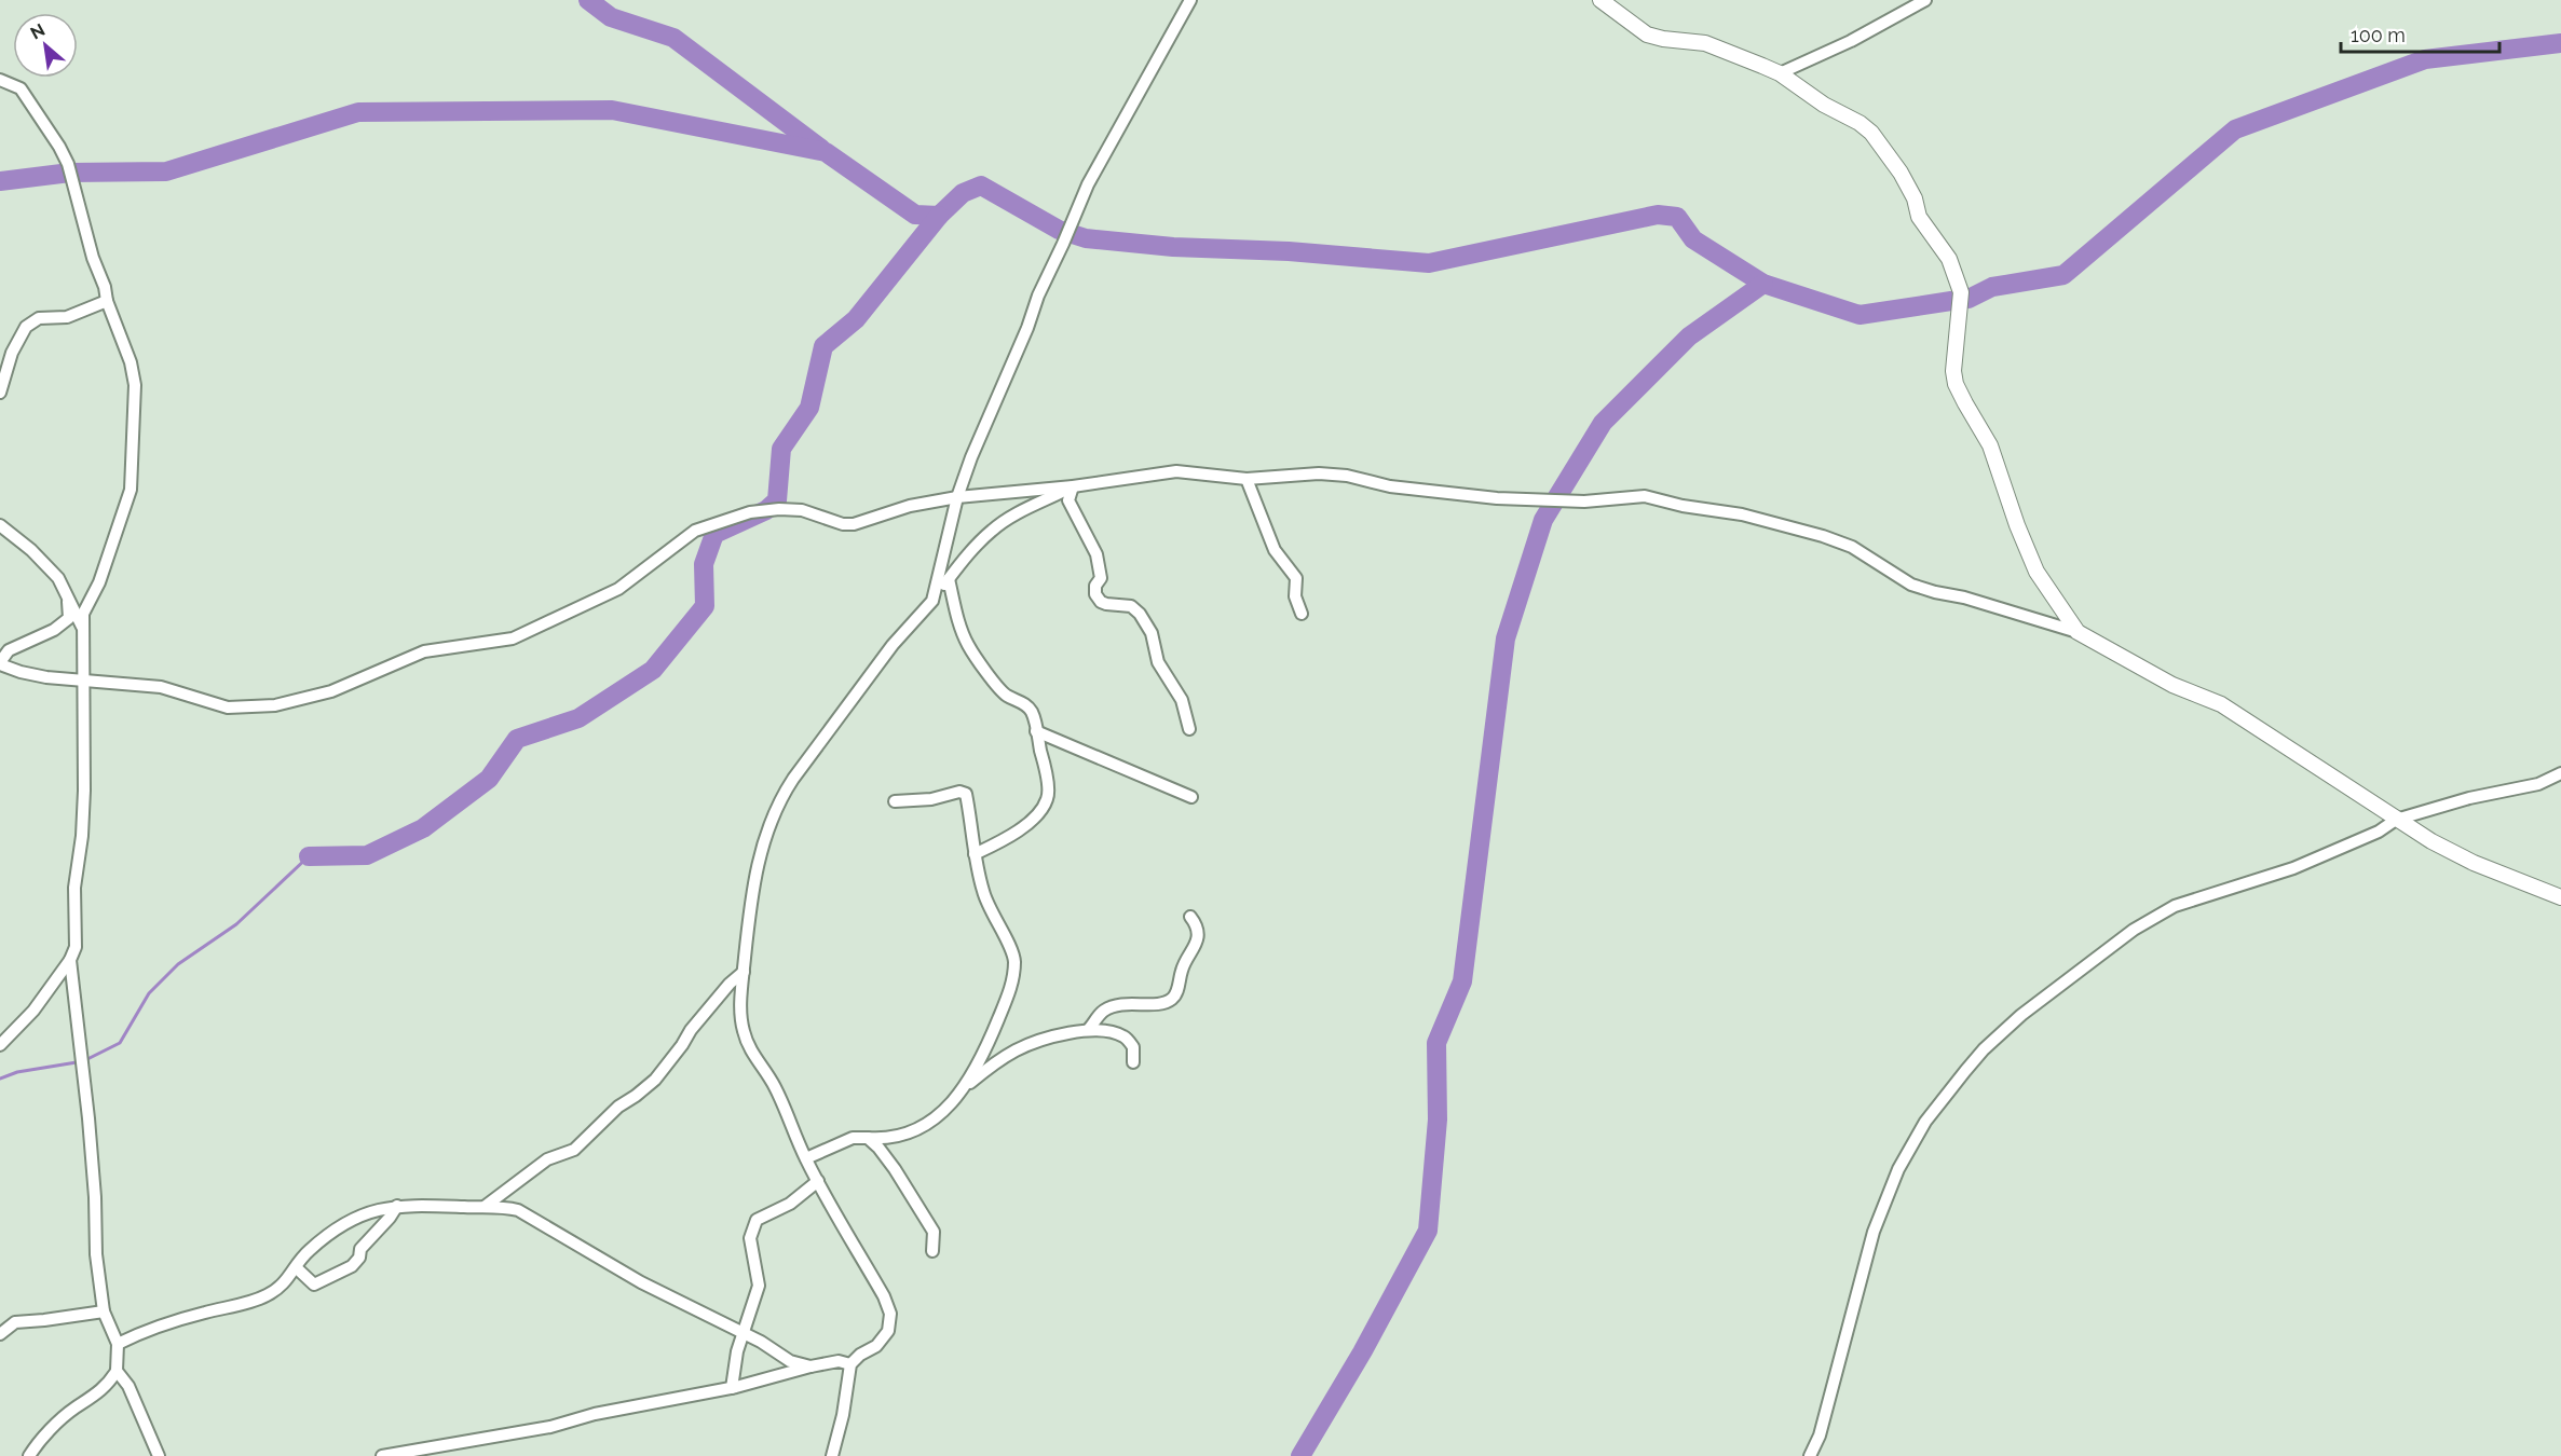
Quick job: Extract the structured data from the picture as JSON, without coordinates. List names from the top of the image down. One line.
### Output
{"scale_bar":"100 m","north":"top left"}
